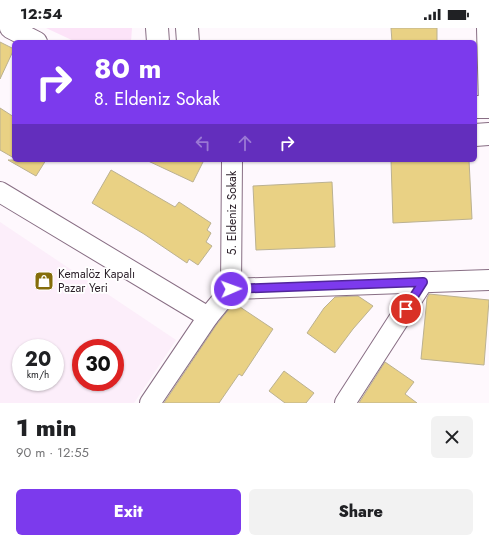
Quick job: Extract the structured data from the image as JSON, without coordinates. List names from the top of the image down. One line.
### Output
{"streets":{"street":["5. Eldeniz Sokak"]},"places":{"shop":["Kemalöz Kapalı Pazar Yeri"]},"page":{"status":"12:54","turn":["80 m","8. Eldeniz Sokak"],"speed":"20 km/h","limit":"30","heading":["1 min","90 m · 12:55"],"buttons":["Exit","Share"]}}
